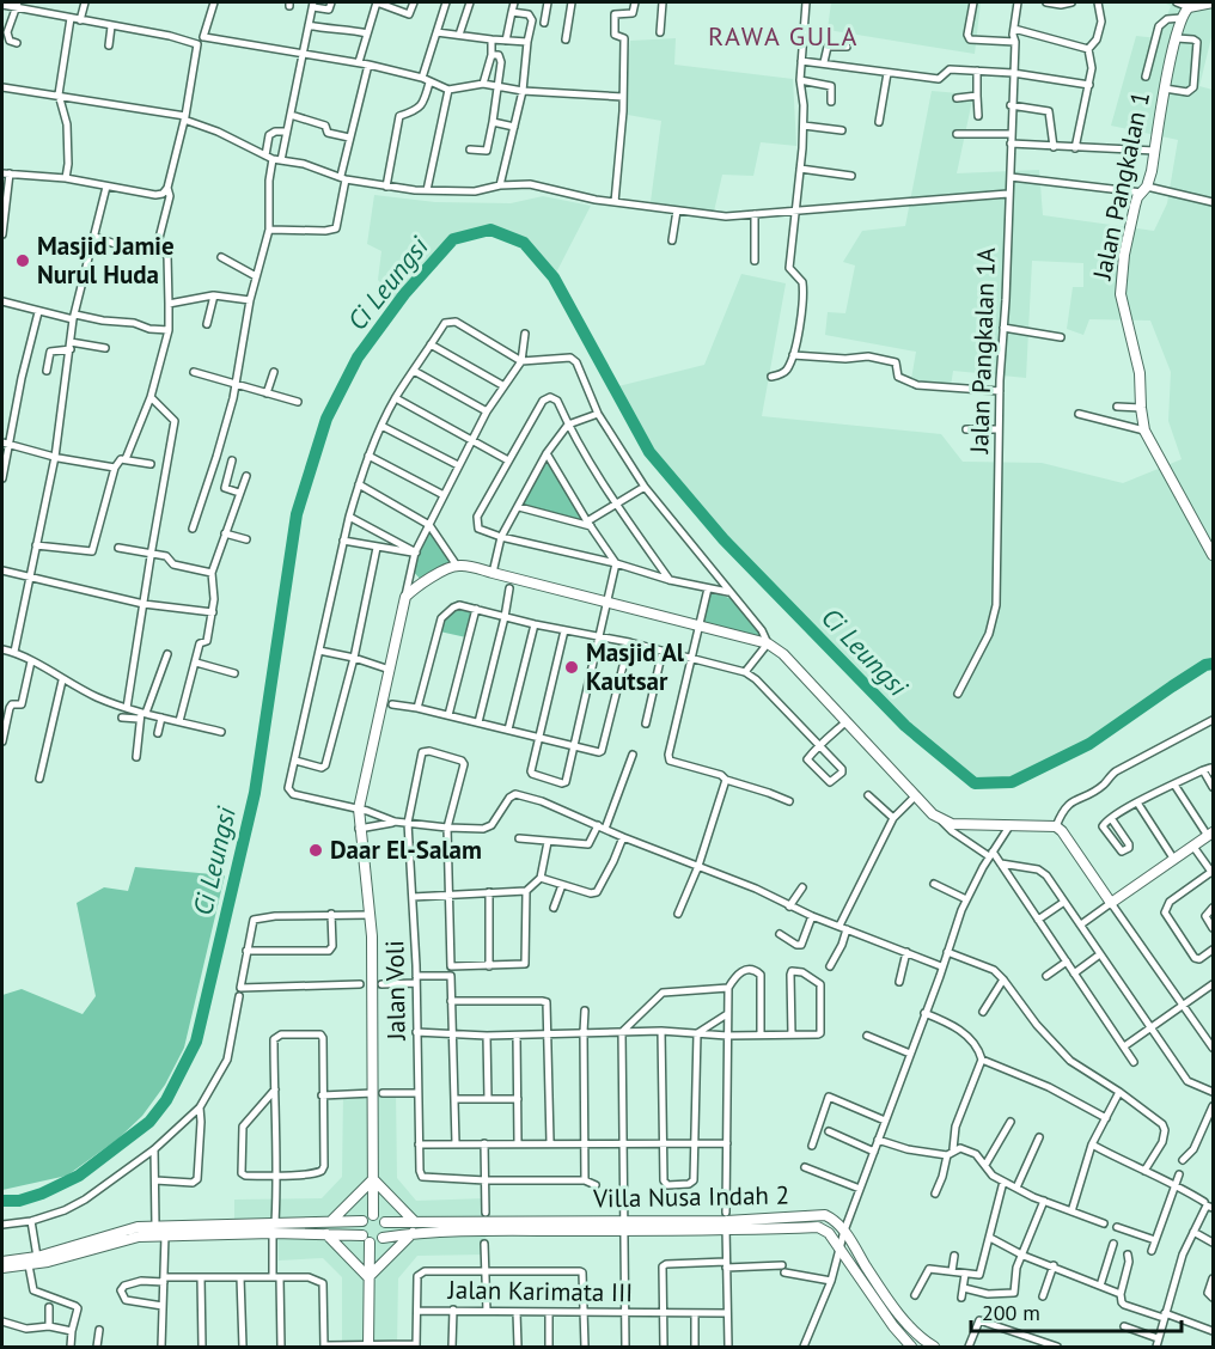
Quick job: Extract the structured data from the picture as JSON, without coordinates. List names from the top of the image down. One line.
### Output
{"streets":{"street":["Jalan Pangkalan 1","Jalan Pangkalan 1A","Jalan Voli","Villa Nusa Indah 2","Jalan Karimata III"]},"districts":["RAWA GULA"],"water":["Ci Leungsi"],"places":["Masjid Jamie Nurul Huda","Masjid Al Kautsar","Daar El-Salam"],"scale_bar":"200 m"}
